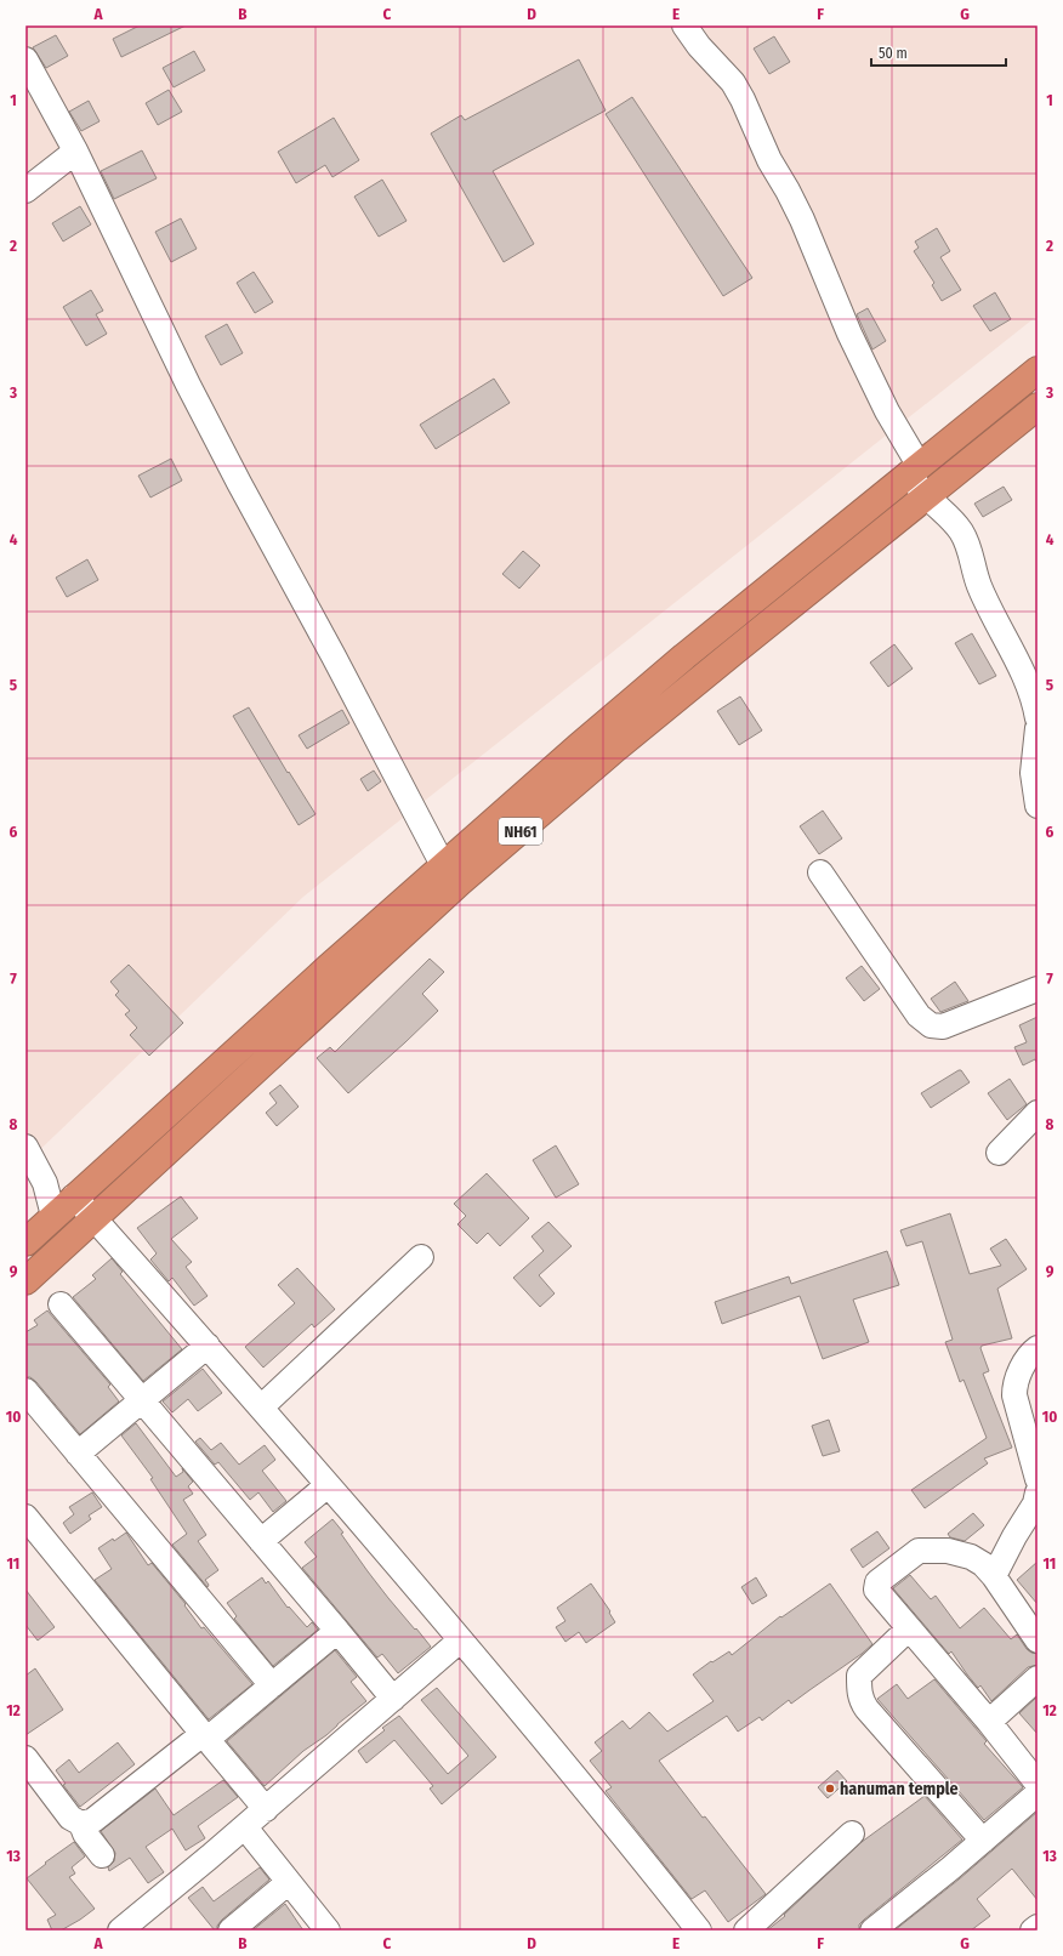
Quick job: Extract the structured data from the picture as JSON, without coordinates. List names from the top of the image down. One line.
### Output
{"streets":{"highway":["NH61"]},"places":["hanuman temple"],"scale_bar":"50 m","grid":{"columns":["A","B","C","D","E","F","G"],"rows":["1","2","3","4","5","6","7","8","9","10","11","12","13"]}}
